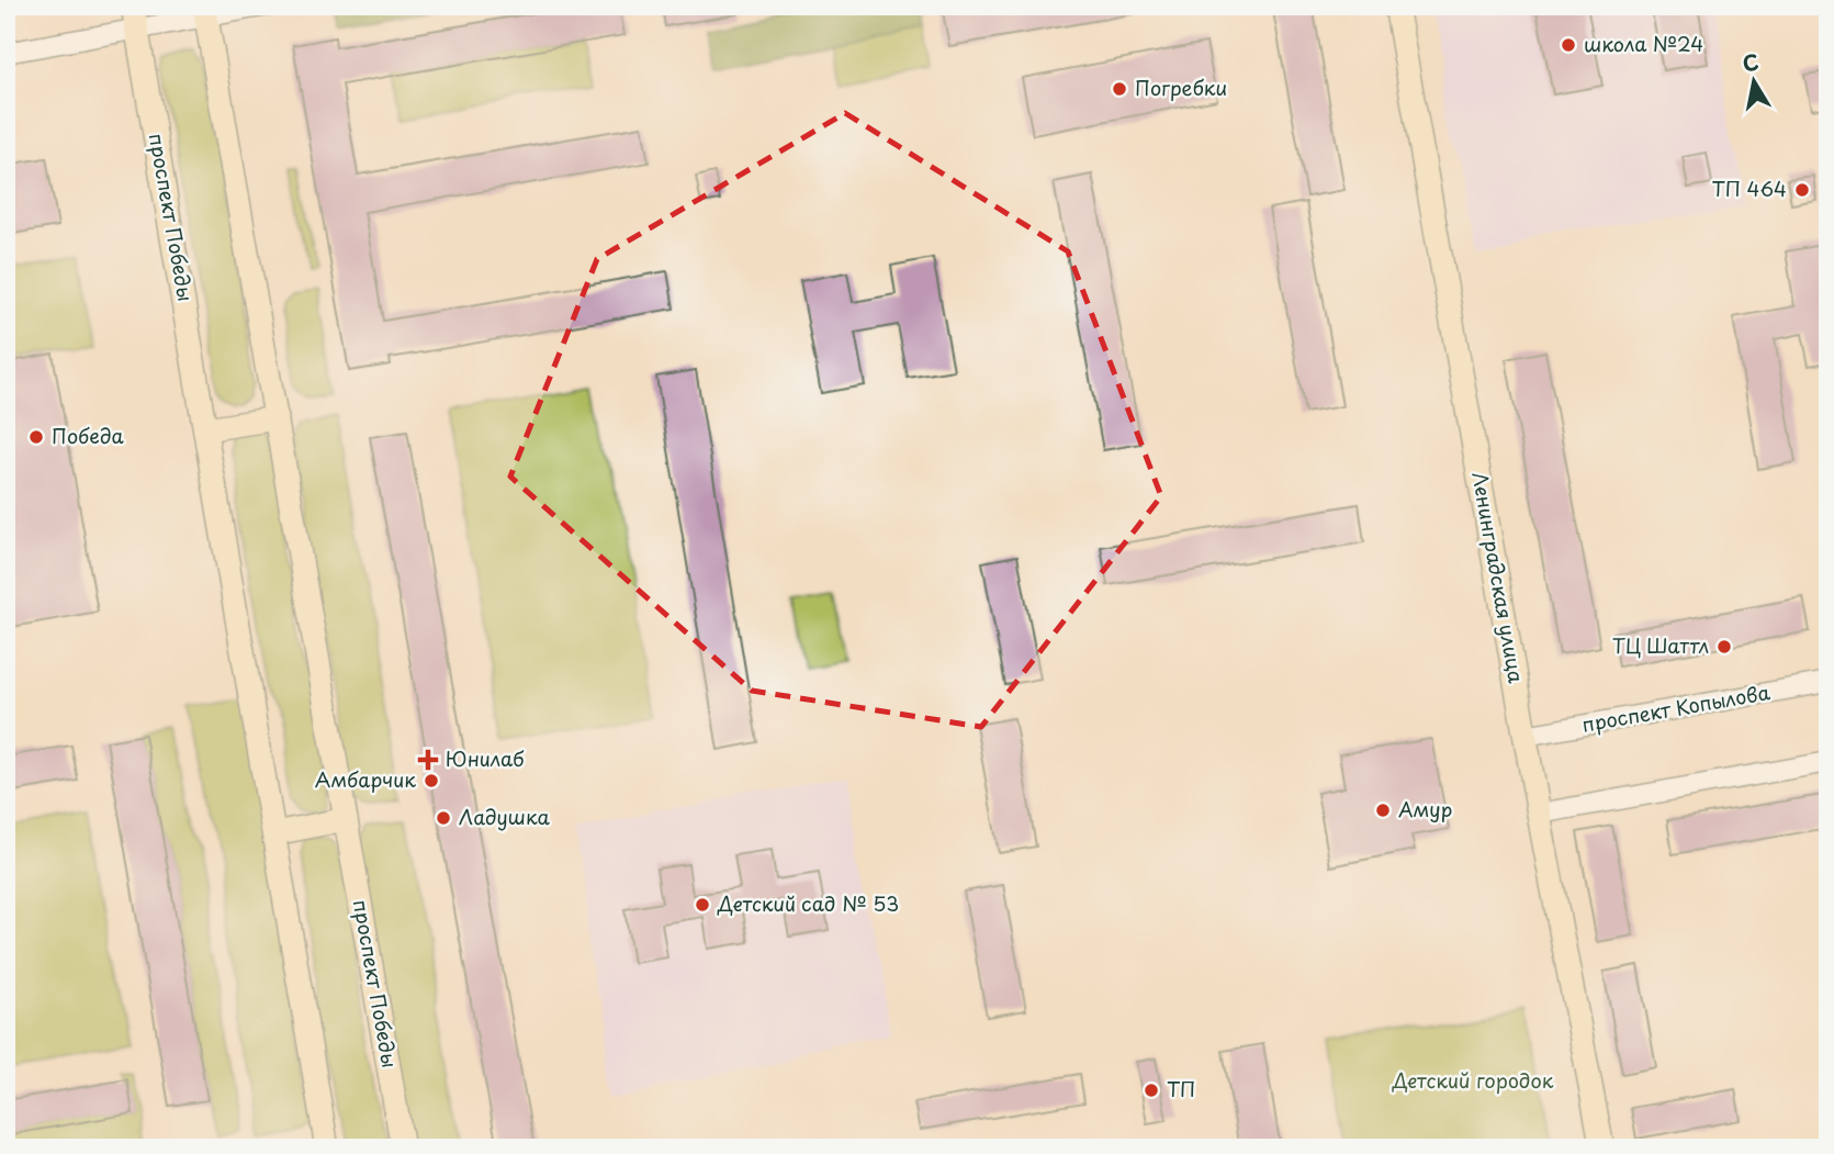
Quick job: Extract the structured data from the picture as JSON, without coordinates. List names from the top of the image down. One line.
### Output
{"streets":{"main road":["проспект Победы","Ленинградская улица"],"street":["проспект Копылова"]},"crossings":[["Ленинградская улица","проспект Копылова"]],"parks":["Детский городок"],"places":{"other":["школа №24","Погребки","ТП 464","Победа","ТЦ Шаттл","Амбарчик","Амур","Ладушка","Детский сад № 53","ТП"],"health":["Юнилаб"]},"north":"top"}
